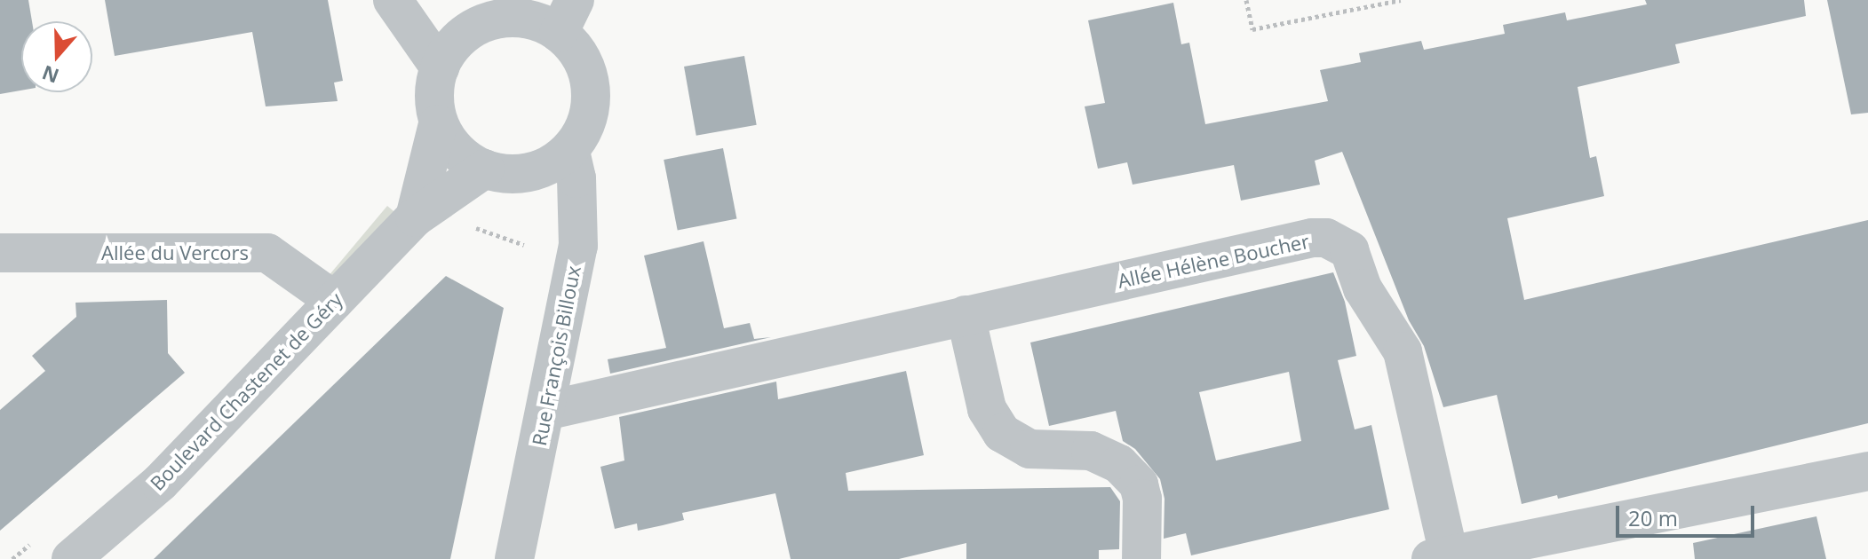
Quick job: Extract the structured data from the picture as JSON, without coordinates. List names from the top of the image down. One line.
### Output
{"streets":{"street":["Allée du Vercors","Allée Hélène Boucher","Rue François Billoux","Boulevard Chastenet de Géry"]},"crossings":[["Allée du Vercors","Boulevard Chastenet de Géry"],["Allée Hélène Boucher","Rue François Billoux"],["Rue François Billoux","Boulevard Chastenet de Géry"]],"scale_bar":"20 m","north":"bottom"}
